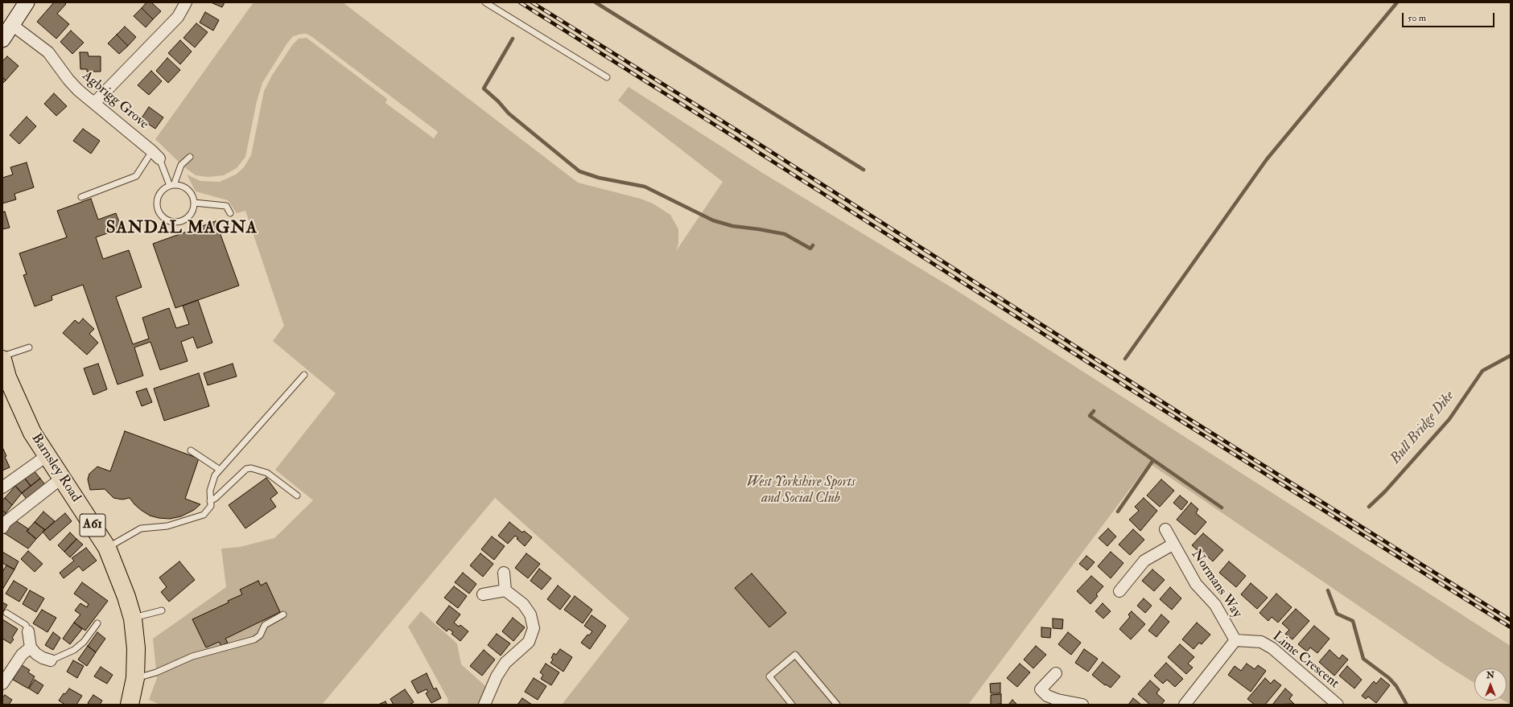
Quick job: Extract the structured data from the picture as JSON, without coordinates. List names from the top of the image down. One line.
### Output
{"streets":{"main road":["Barnsley Road","A61"],"street":["Agbrigg Grove","Normans Way","Lime Crescent"]},"crossings":[["Normans Way","Lime Crescent"]],"districts":["SANDAL MAGNA"],"water":["Bull Bridge Dike"],"parks":["West Yorkshire Sports and Social Club"],"scale_bar":"50 m","north":"top"}
